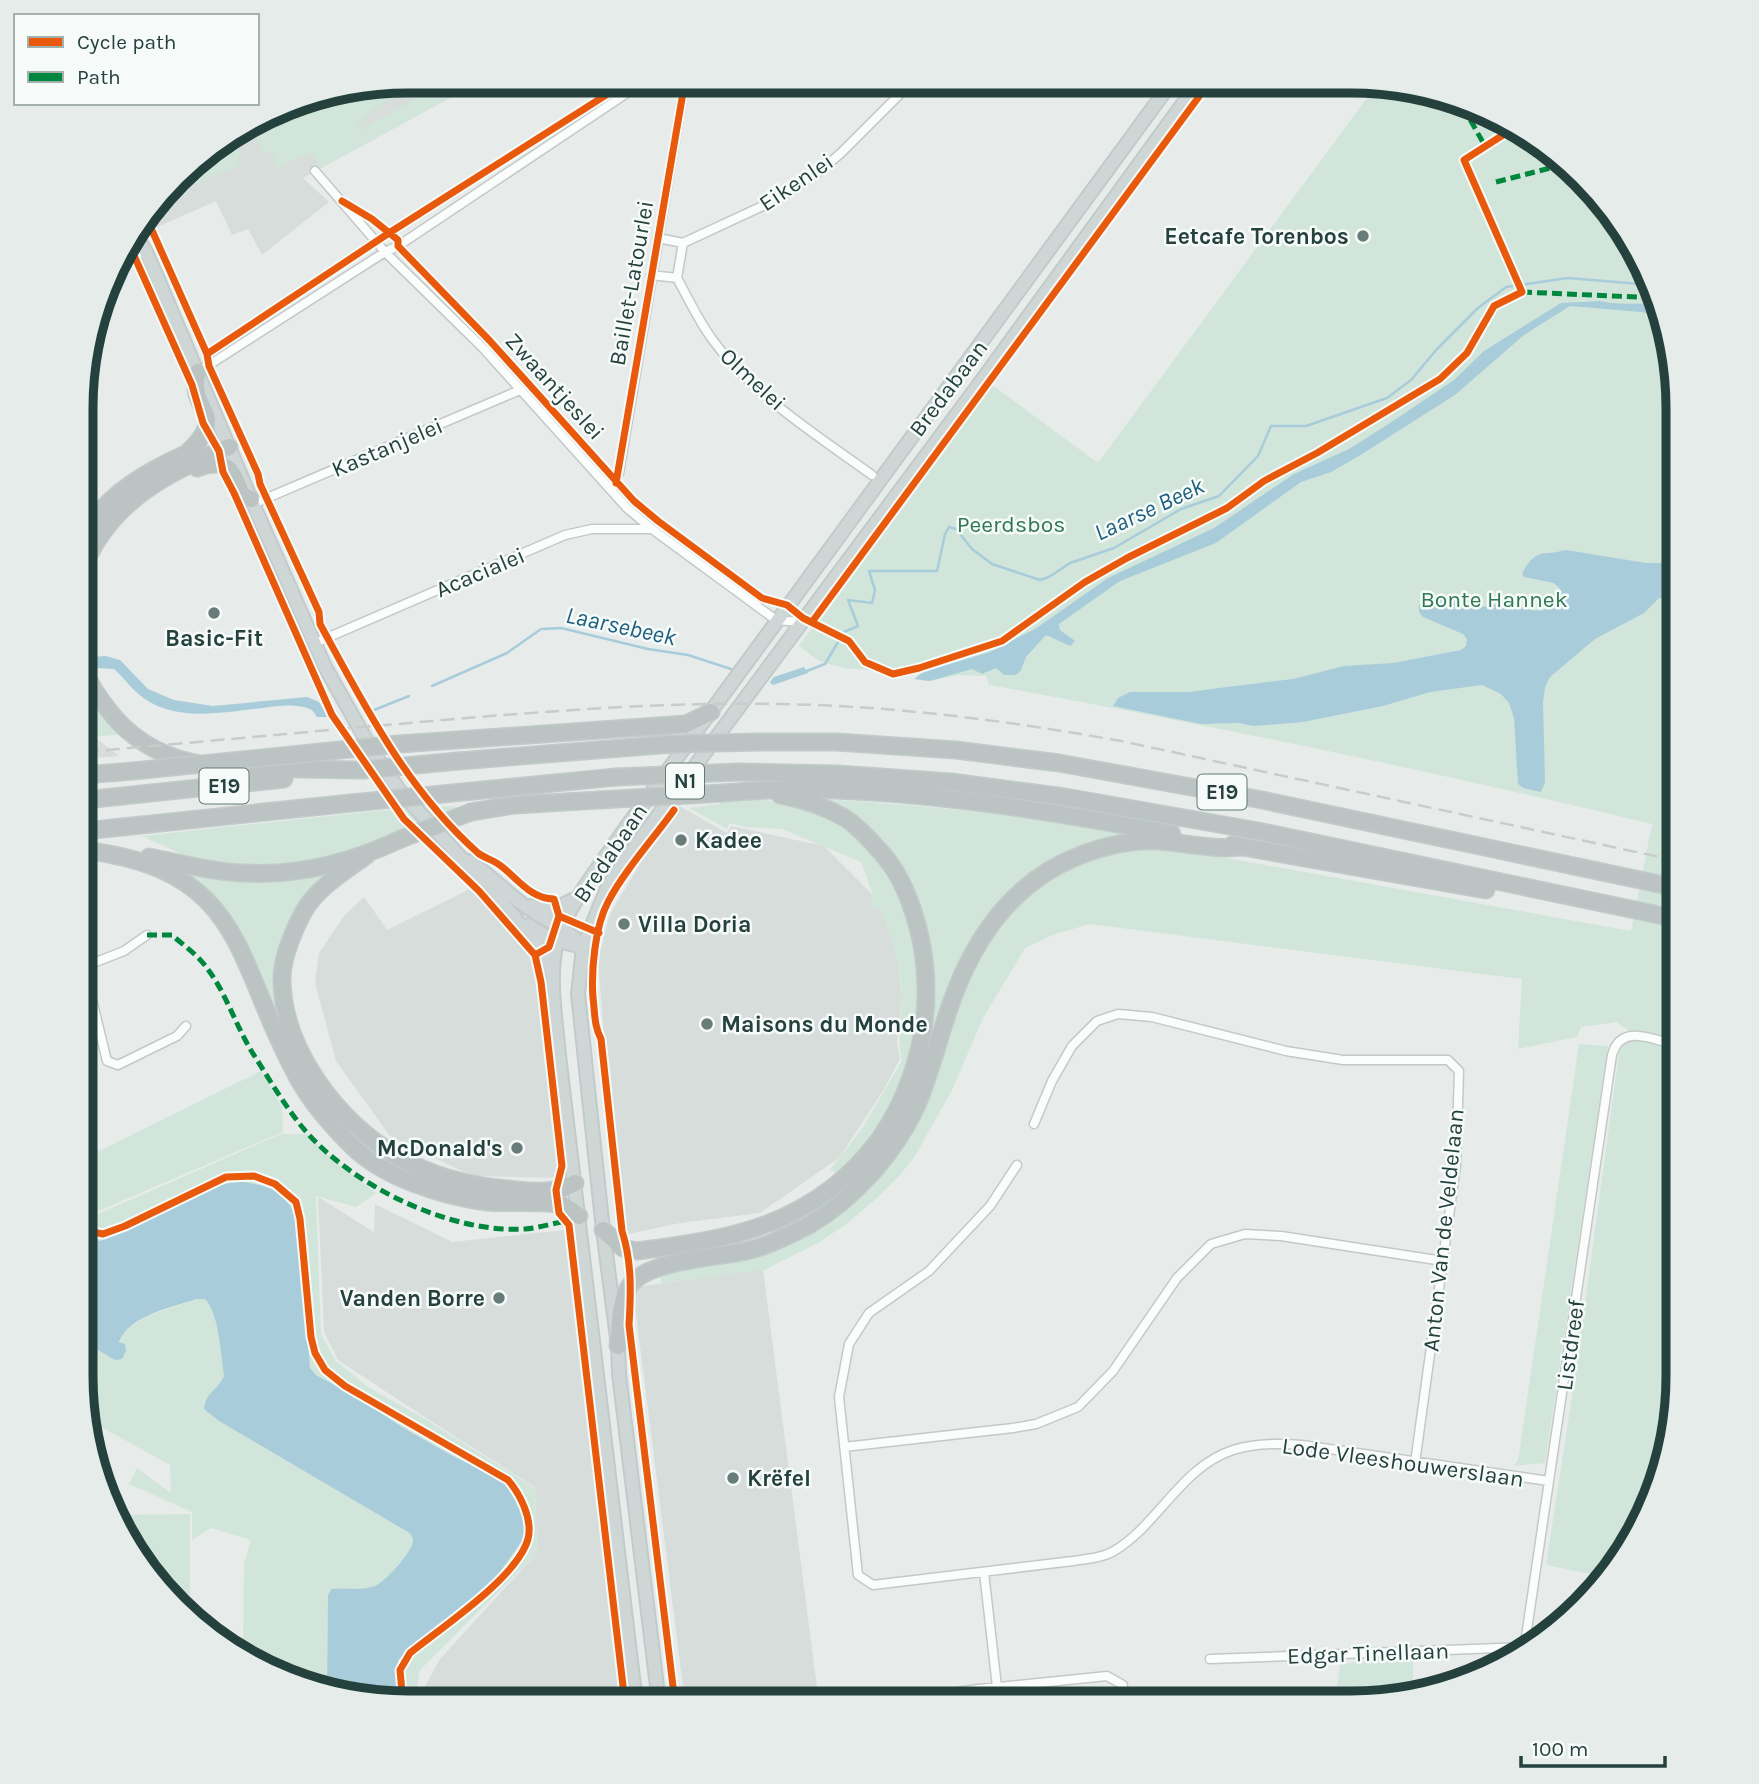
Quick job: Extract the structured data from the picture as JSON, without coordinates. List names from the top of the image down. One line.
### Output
{"streets":{"highway":["E19"],"main road":["Bredabaan","N1"],"street":["Eikenlei","Baillet-Latourlei","Olmelei","Zwaantjeslei","Kastanjelei","Acacialei","Anton Van de Veldelaan","Listdreef","Lode Vleeshouwerslaan","Edgar Tinellaan"]},"crossings":[["Baillet-Latourlei","Zwaantjeslei"],["Zwaantjeslei","Bredabaan"],["Zwaantjeslei","Kastanjelei"],["Zwaantjeslei","Acacialei"],["Anton Van de Veldelaan","Lode Vleeshouwerslaan"],["Listdreef","Lode Vleeshouwerslaan"]],"water":["Laarse Beek","Laarsebeek"],"parks":["Peerdsbos","Bonte Hannek"],"places":["Eetcafe Torenbos","Basic-Fit","Kadee","Villa Doria","Maisons du Monde","McDonald's","Vanden Borre","Krëfel"],"legend":["Cycle path","Path"],"scale_bar":"100 m"}
